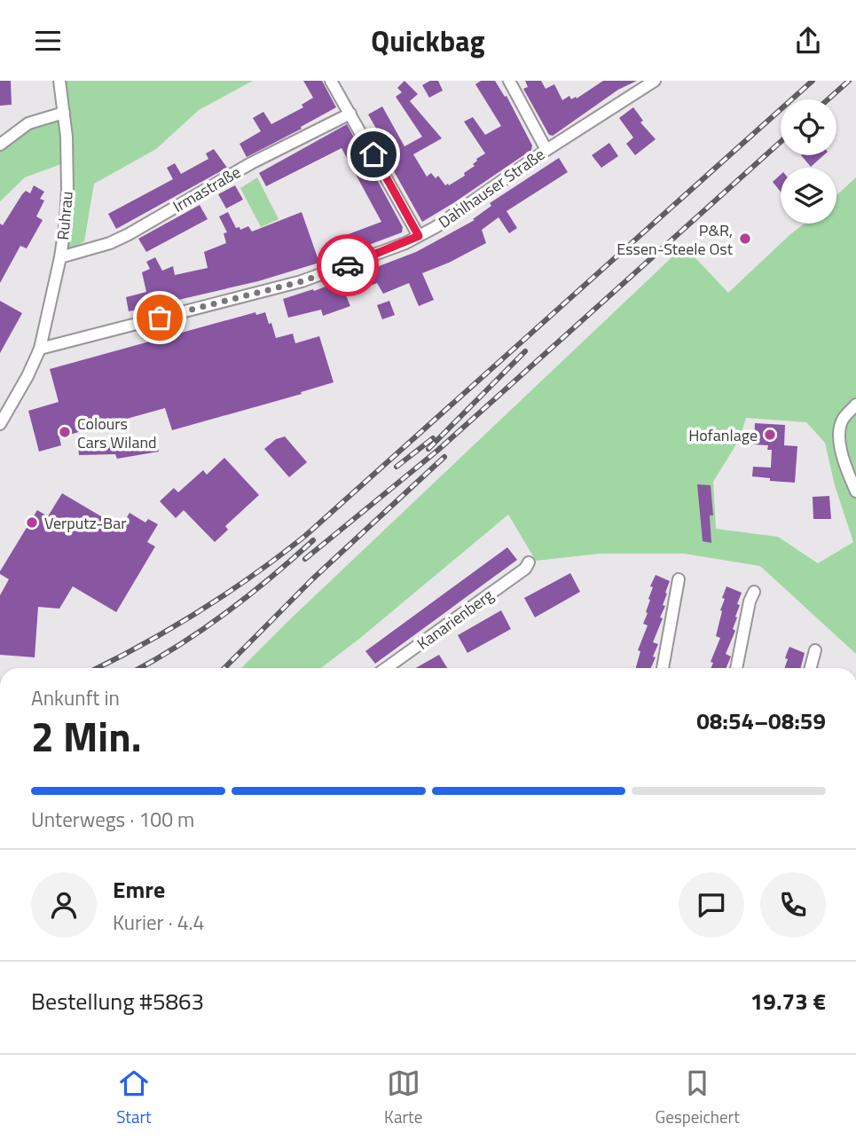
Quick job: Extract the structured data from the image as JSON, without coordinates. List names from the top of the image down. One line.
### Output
{"streets":{"street":["Dahlhauser Straße","Irmastraße","Ruhrau","Kanarienberg"]},"crossings":[["Dahlhauser Straße","Ruhrau"],["Irmastraße","Ruhrau"]],"places":["P&R, Essen-Steele Ost","Colours Cars Wiland","Hofanlage","Verputz-Bar"],"page":{"header":"Quickbag","heading":["2 Min.","Ankunft in","08:54–08:59"],"panel":["Emre","Kurier · 4.4","Bestellung #5863","19.73 €"],"bar":"Unterwegs · 100 m","tabs":["Start","Karte","Gespeichert"]}}
